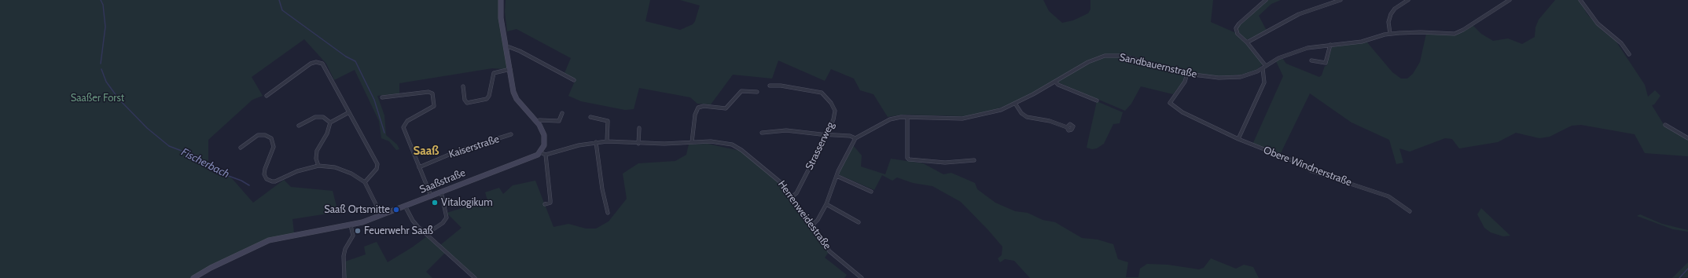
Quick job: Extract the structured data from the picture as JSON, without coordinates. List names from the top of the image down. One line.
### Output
{"streets":{"street":["Sandbauernstraße","Strasserweg","Kaiserstraße","Obere Windnerstraße","Saaßstraße","Herrenweidestraße"]},"crossings":[["Sandbauernstraße","Obere Windnerstraße"],["Strasserweg","Herrenweidestraße"]],"districts":["Saaß"],"water":["Fischerbach"],"parks":["Saaßer Forst"],"places":["Vitalogikum","Saaß Ortsmitte","Feuerwehr Saaß"]}
